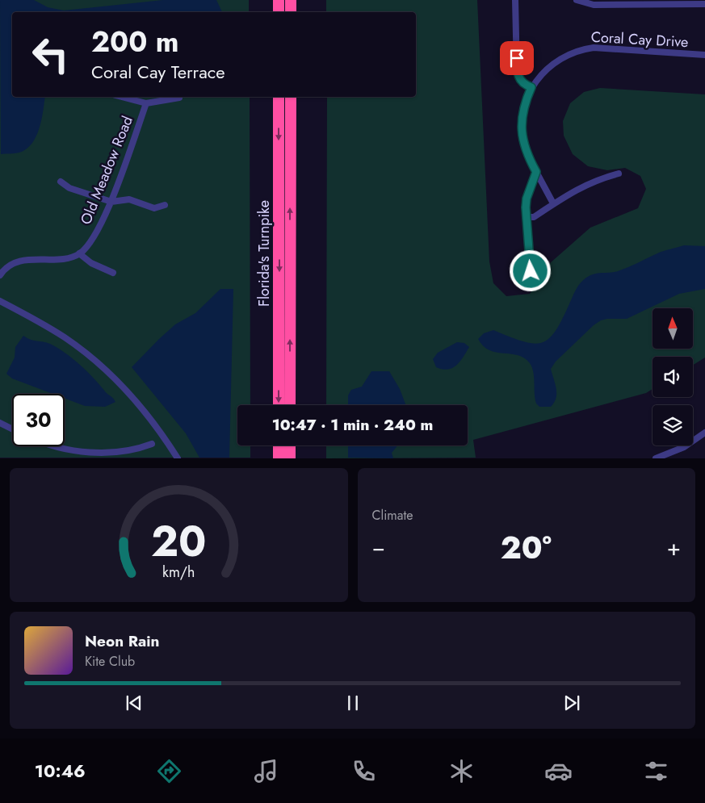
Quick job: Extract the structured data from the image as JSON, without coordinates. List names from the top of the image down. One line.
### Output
{"streets":{"highway":["Florida's Turnpike"],"street":["Coral Cay Drive","Old Meadow Road"]},"north":"top","page":{"turn":["200 m","Coral Cay Terrace"],"limit":"30","trip":"10:47 · 1 min · 240 m","tile":"Climate","heat":["−","20°","+"],"song":["Neon Rain","Kite Club"],"tabs":"10:46","gauge":["20","km/h"]}}
